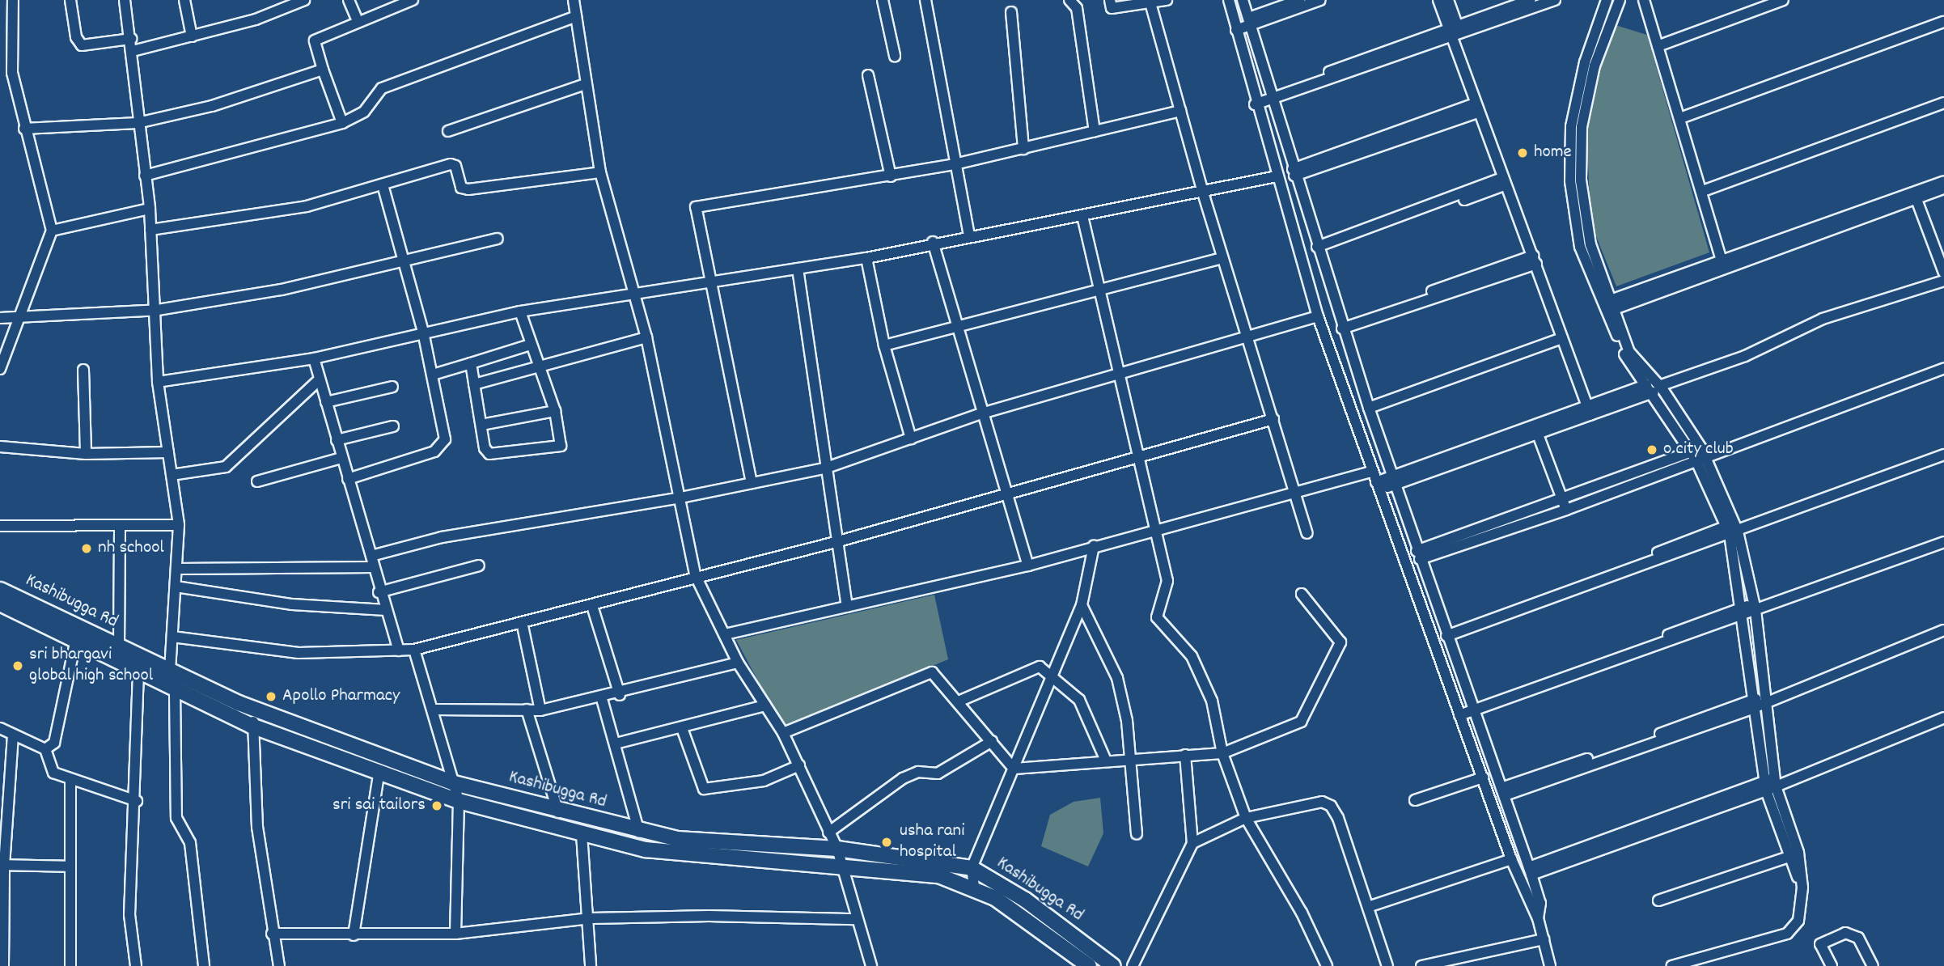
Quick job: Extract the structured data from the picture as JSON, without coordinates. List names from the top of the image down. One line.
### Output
{"streets":{"main road":["Kashibugga Rd"]},"places":["home","o city club","nh school","sri bhargavi global high school","Apollo Pharmacy","sri sai tailors","usha rani hospital"]}
